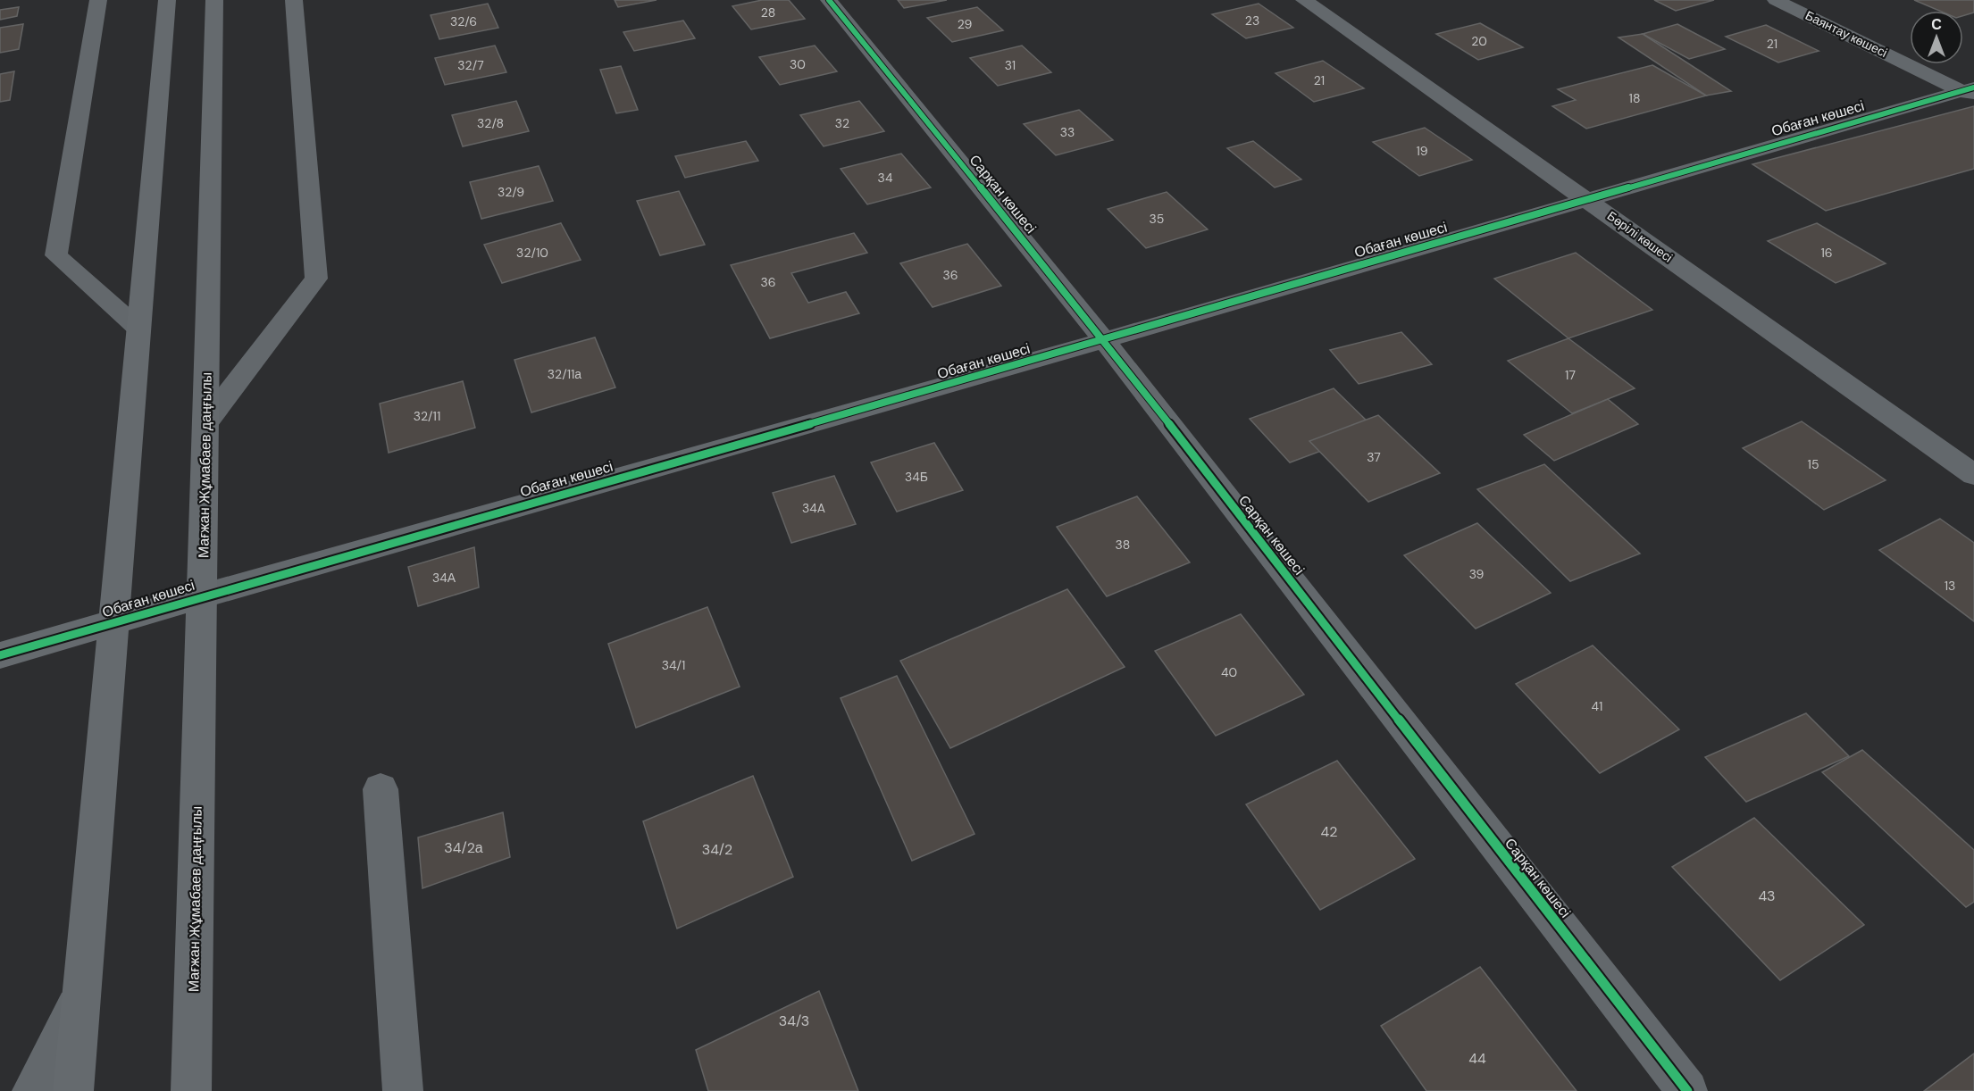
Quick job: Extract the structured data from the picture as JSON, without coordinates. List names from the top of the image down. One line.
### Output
{"streets":{"main road":["Обаған көшесі","Мағжан Жұмабаев даңғылы"],"street":["Баянтау көшесі","Сарқан көшесі","Бөрілі көшесі"]},"crossings":[["Баянтау көшесі","Обаған көшесі"],["Обаған көшесі","Сарқан көшесі"],["Обаған көшесі","Бөрілі көшесі"],["Обаған көшесі","Мағжан Жұмабаев даңғылы"]],"house_numbers":["28","23","32/6","29","20","21","30","32/7","31","21","18","32/8","32","33","19","34","32/9","35","32/10","16","36","36","32/11а","17","32/11","37","15","34Б","34A","38","39","34А","13","34/1","40","41","42","34/2а","34/2","43","34/3","44"],"north":"top"}
